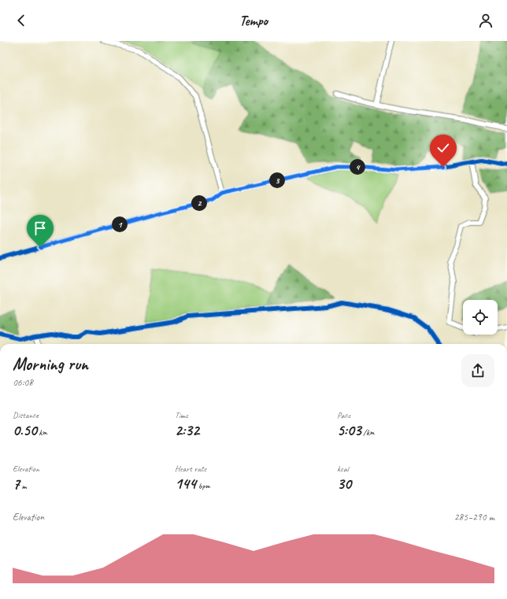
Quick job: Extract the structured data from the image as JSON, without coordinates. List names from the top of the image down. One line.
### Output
{"page":{"header":"Tempo","pins":["4","3","2","1"],"heading":["Morning run","06:08"],"stats":[["Distance","0.50 km"],["Time","2:32"],["Pace","5:03 /km"],["Elevation","7 m"],["Heart rate","144 bpm"],["kcal","30"]],"chart":["Elevation","285–290 m"]}}
